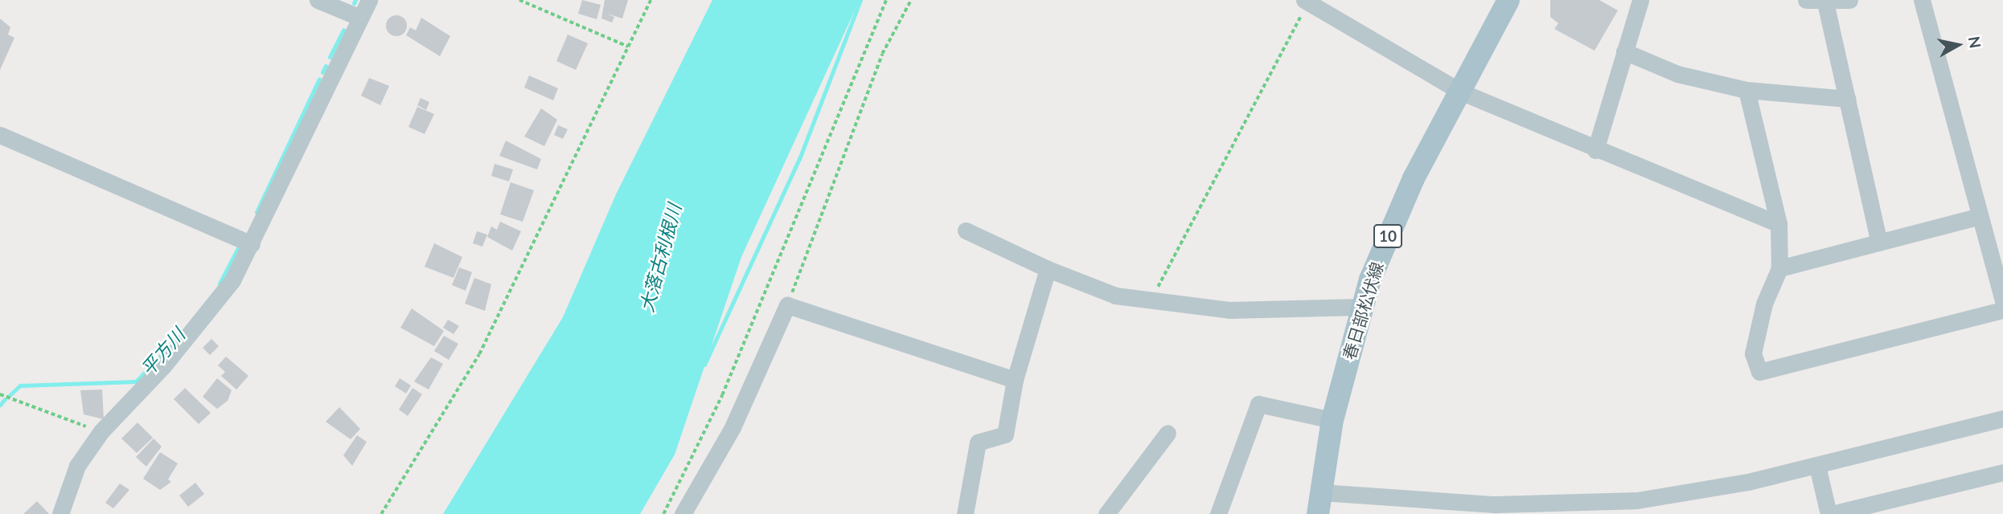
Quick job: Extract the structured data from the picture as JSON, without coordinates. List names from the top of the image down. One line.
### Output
{"streets":{"main road":["10","春日部松伏線"]},"water":["大落古利根川","平方川"],"north":"right"}
